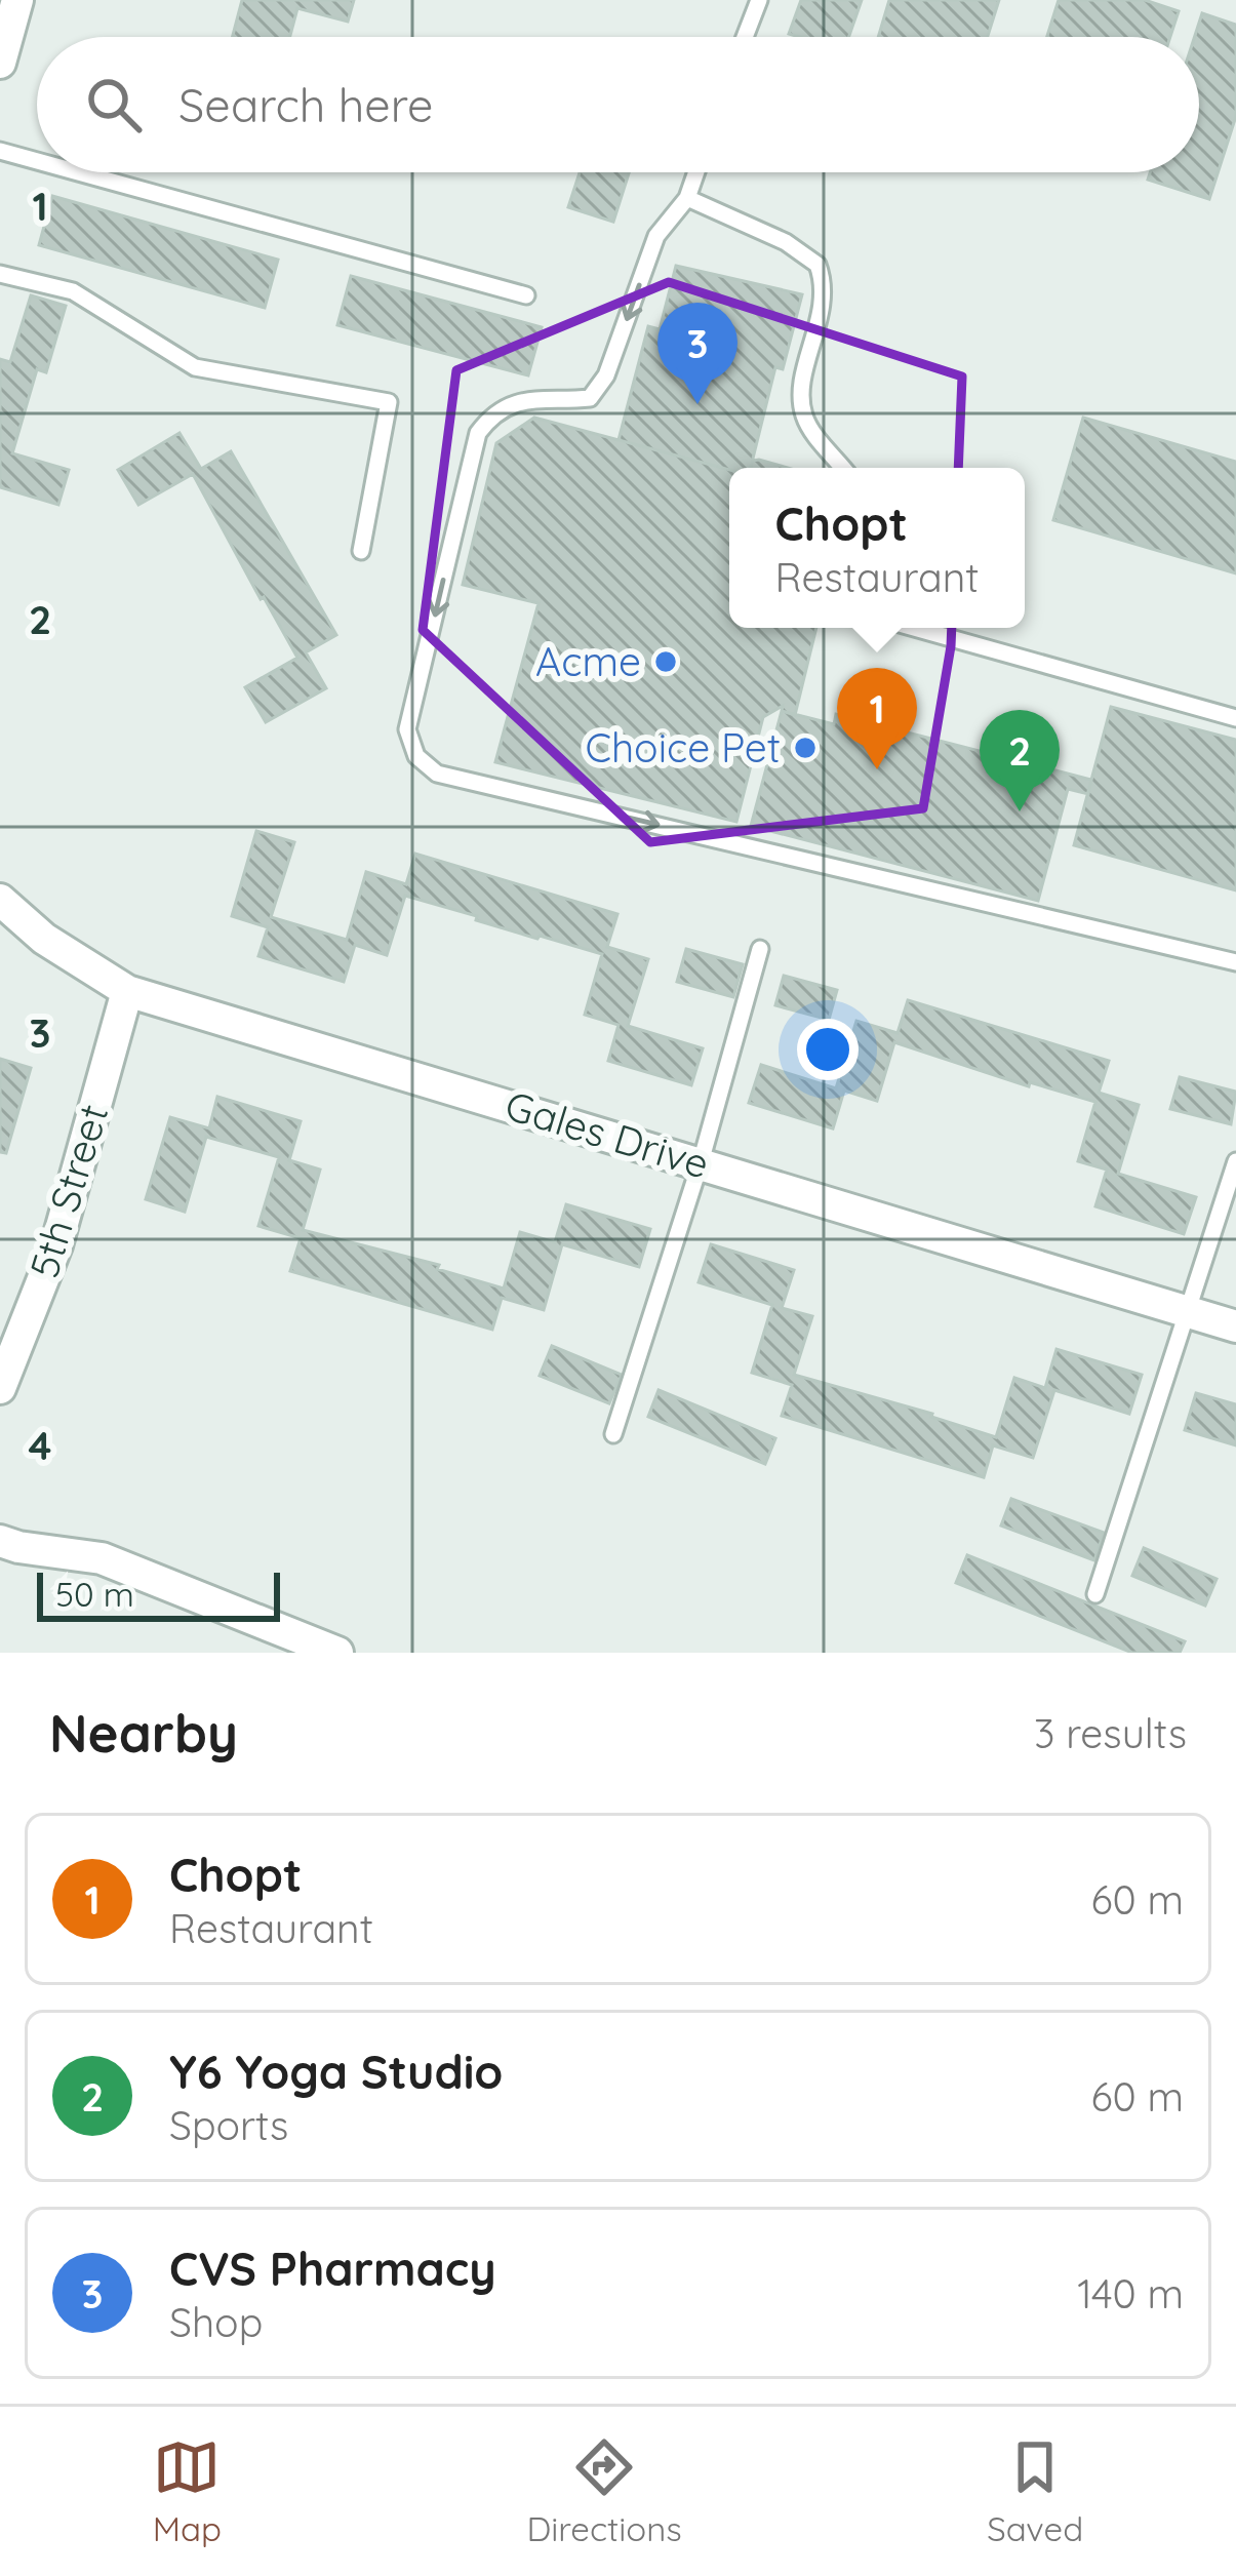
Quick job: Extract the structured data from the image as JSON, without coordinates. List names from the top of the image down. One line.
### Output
{"streets":{"street":["Gales Drive","5th Street"]},"crossings":[["Gales Drive","5th Street"]],"places":["Acme","Choice Pet"],"scale_bar":"50 m","page":{"search":"Search here","pins":["3","1","2"],"popup":["Chopt","Restaurant"],"scale":"50 m","heading":["Nearby","3 results"],"list":[{"mark":"1","name":"Chopt","note":"Restaurant","value":"60 m"},{"mark":"2","name":"Y6 Yoga Studio","note":"Sports","value":"60 m"},{"mark":"3","name":"CVS Pharmacy","note":"Shop","value":"140 m"}],"nav":["Map","Directions","Saved"]},"grid":{"rows":["1","2","3","4"]}}
